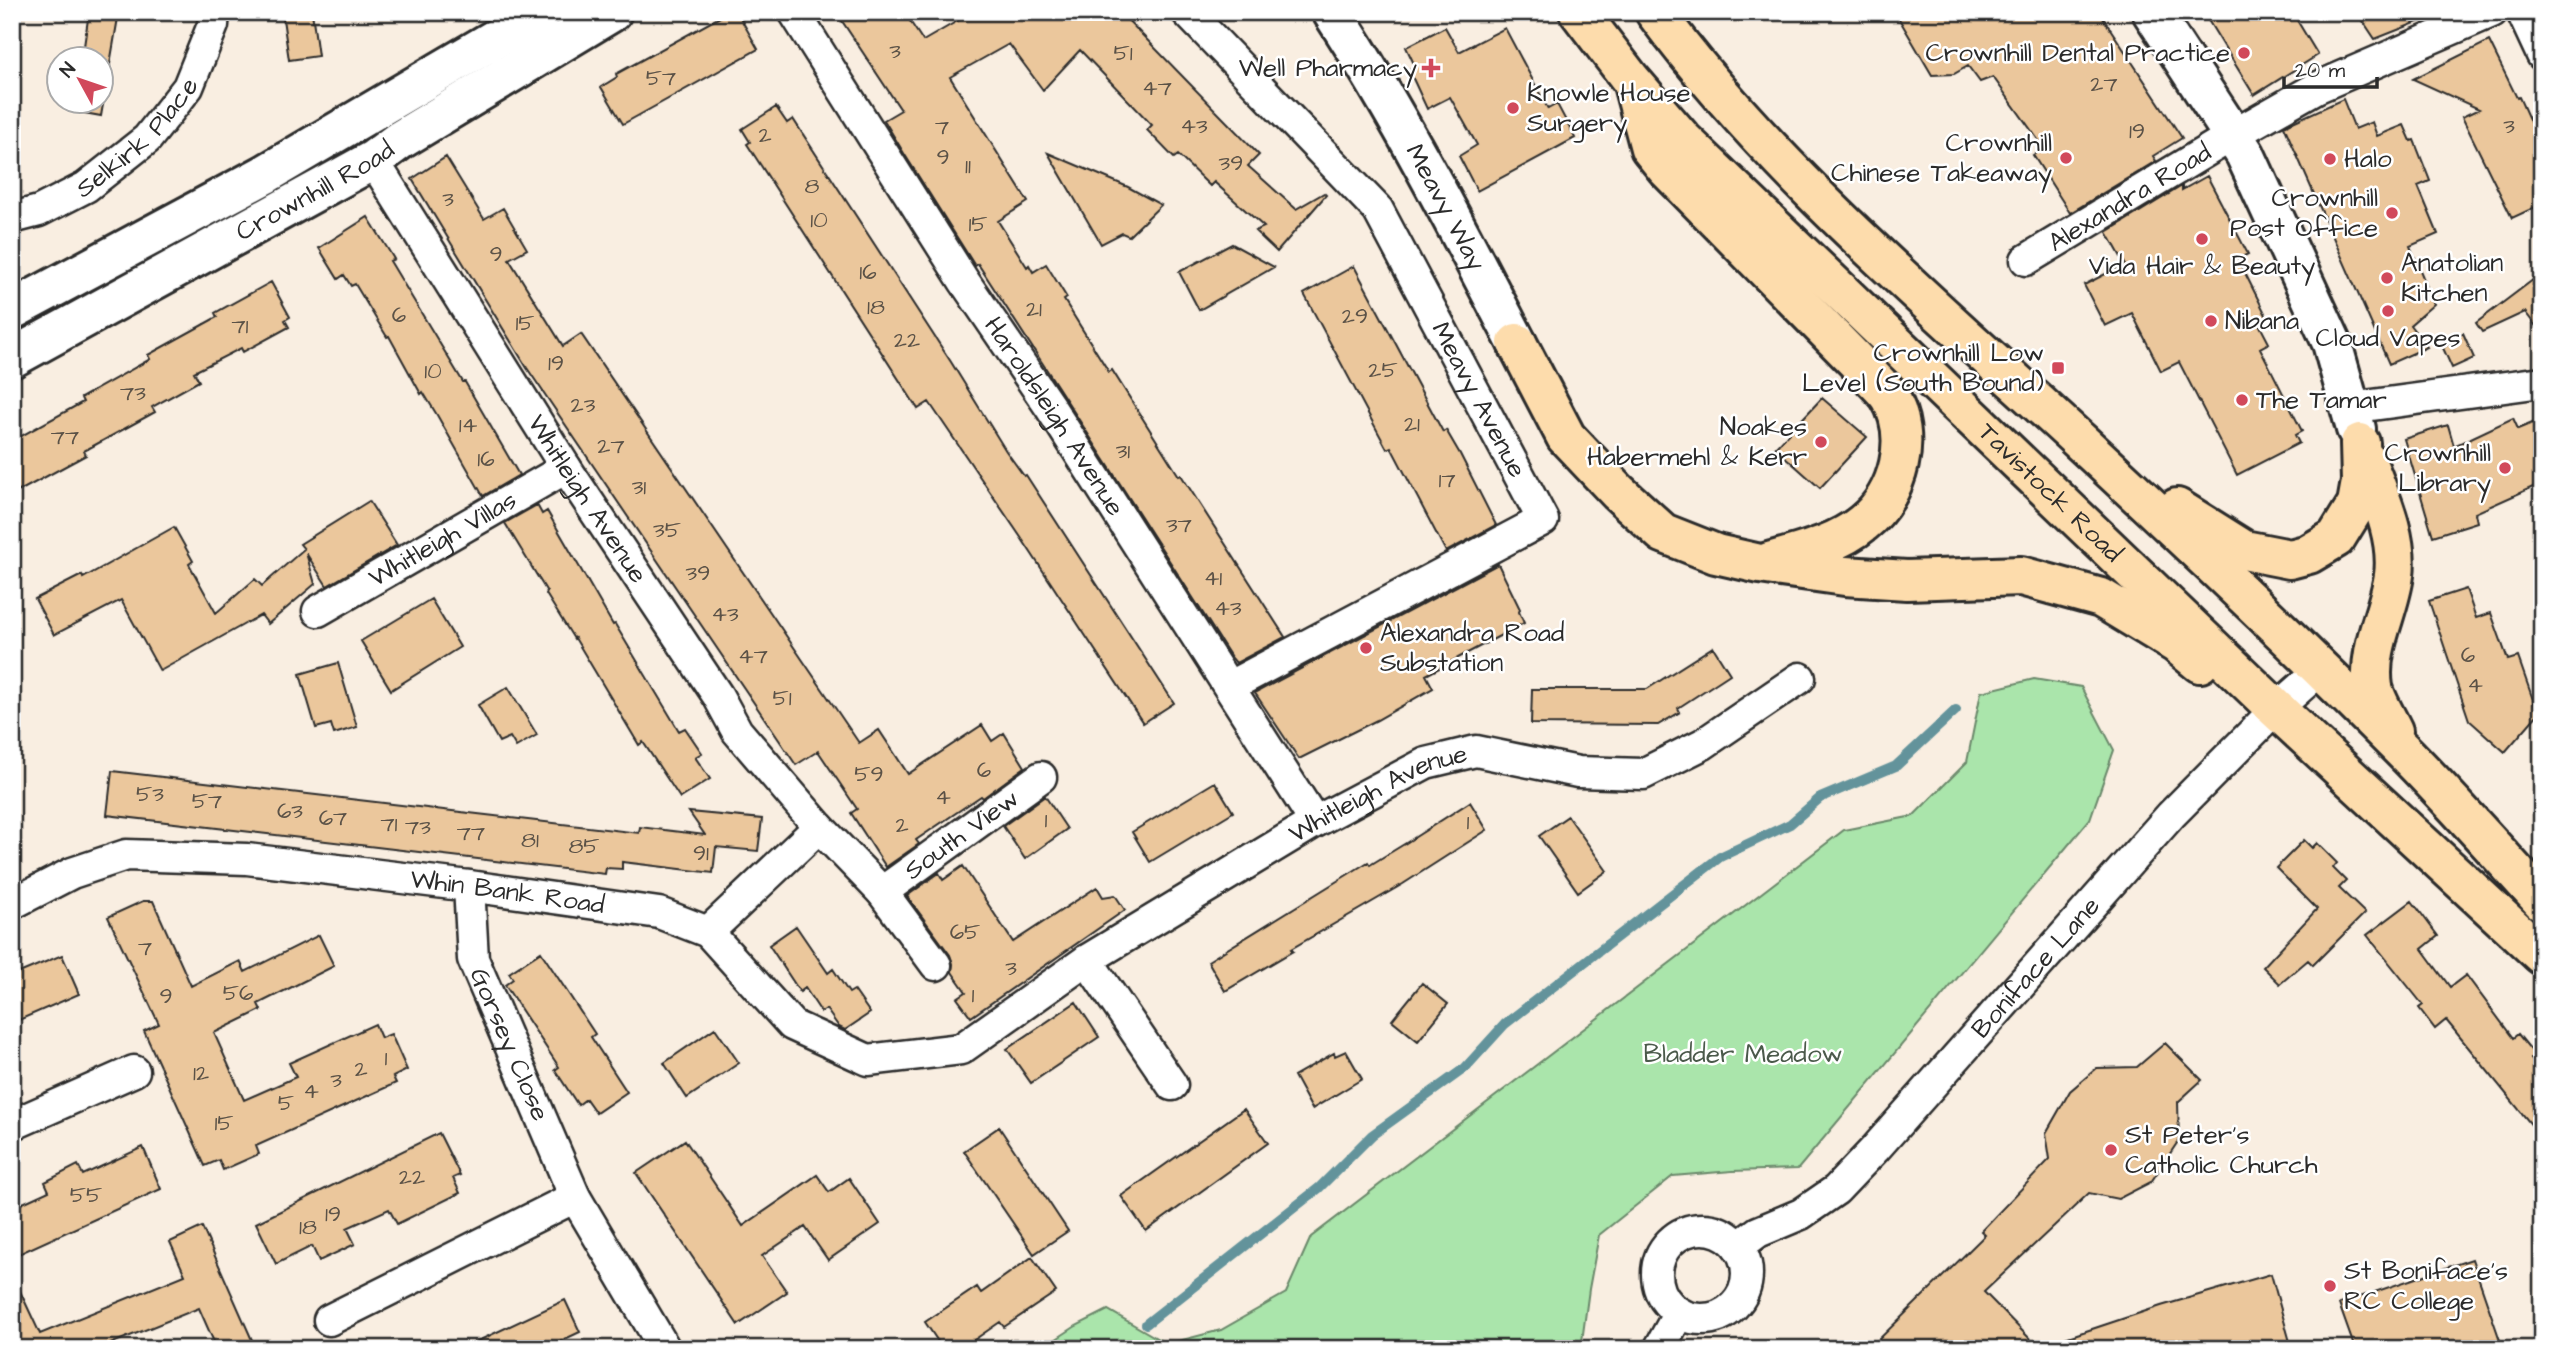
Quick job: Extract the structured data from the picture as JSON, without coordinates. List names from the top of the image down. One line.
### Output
{"streets":{"highway":["Tavistock Road"],"main road":["Crownhill Road","Meavy Way"],"street":["Selkirk Place","Alexandra Road","Meavy Avenue","Haroldsleigh Avenue","Whitleigh Avenue","Whitleigh Villas","South View","Whin Bank Road","Boniface Lane","Gorsey Close"]},"crossings":[["Crownhill Road","Whitleigh Avenue"],["Meavy Avenue","Haroldsleigh Avenue"],["Haroldsleigh Avenue","Whitleigh Avenue"],["Tavistock Road","Boniface Lane"],["Whitleigh Avenue","Whitleigh Villas"],["Whitleigh Avenue","South View"],["Whitleigh Avenue","Whin Bank Road"],["Whin Bank Road","Gorsey Close"]],"parks":["Bladder Meadow"],"places":{"other":["Crownhill Dental Practice","Knowle House Surgery","Crownhill Chinese Takeaway","Halo","Crownhill Post Office","Vida Hair & Beauty","Anatolian Kitchen","Cloud Vapes","Nibana","The Tamar","Noakes Habermehl & Kerr","Crownhill Library","Alexandra Road Substation","St Peter's Catholic Church","St Boniface's RC College"],"health":["Well Pharmacy"],"transit":["Crownhill Low Level (South Bound)"]},"house_numbers":["3","51","57","27","47","43","3","7","19","2","9","39","11","8","3","10","15","9","16","18","21","6","29","15","71","22","19","25","10","73","23","21","14","77","27","31","16","17","31","37","35","39","41","43","43","6","47","4","51","6","59","53","4","57","63","67","1","1","71","2","73","77","81","85","91","65","7","3","56","1","9","1","2","12","3","4","5","15","22","55","19","18"],"scale_bar":"20 m","north":"top left"}
